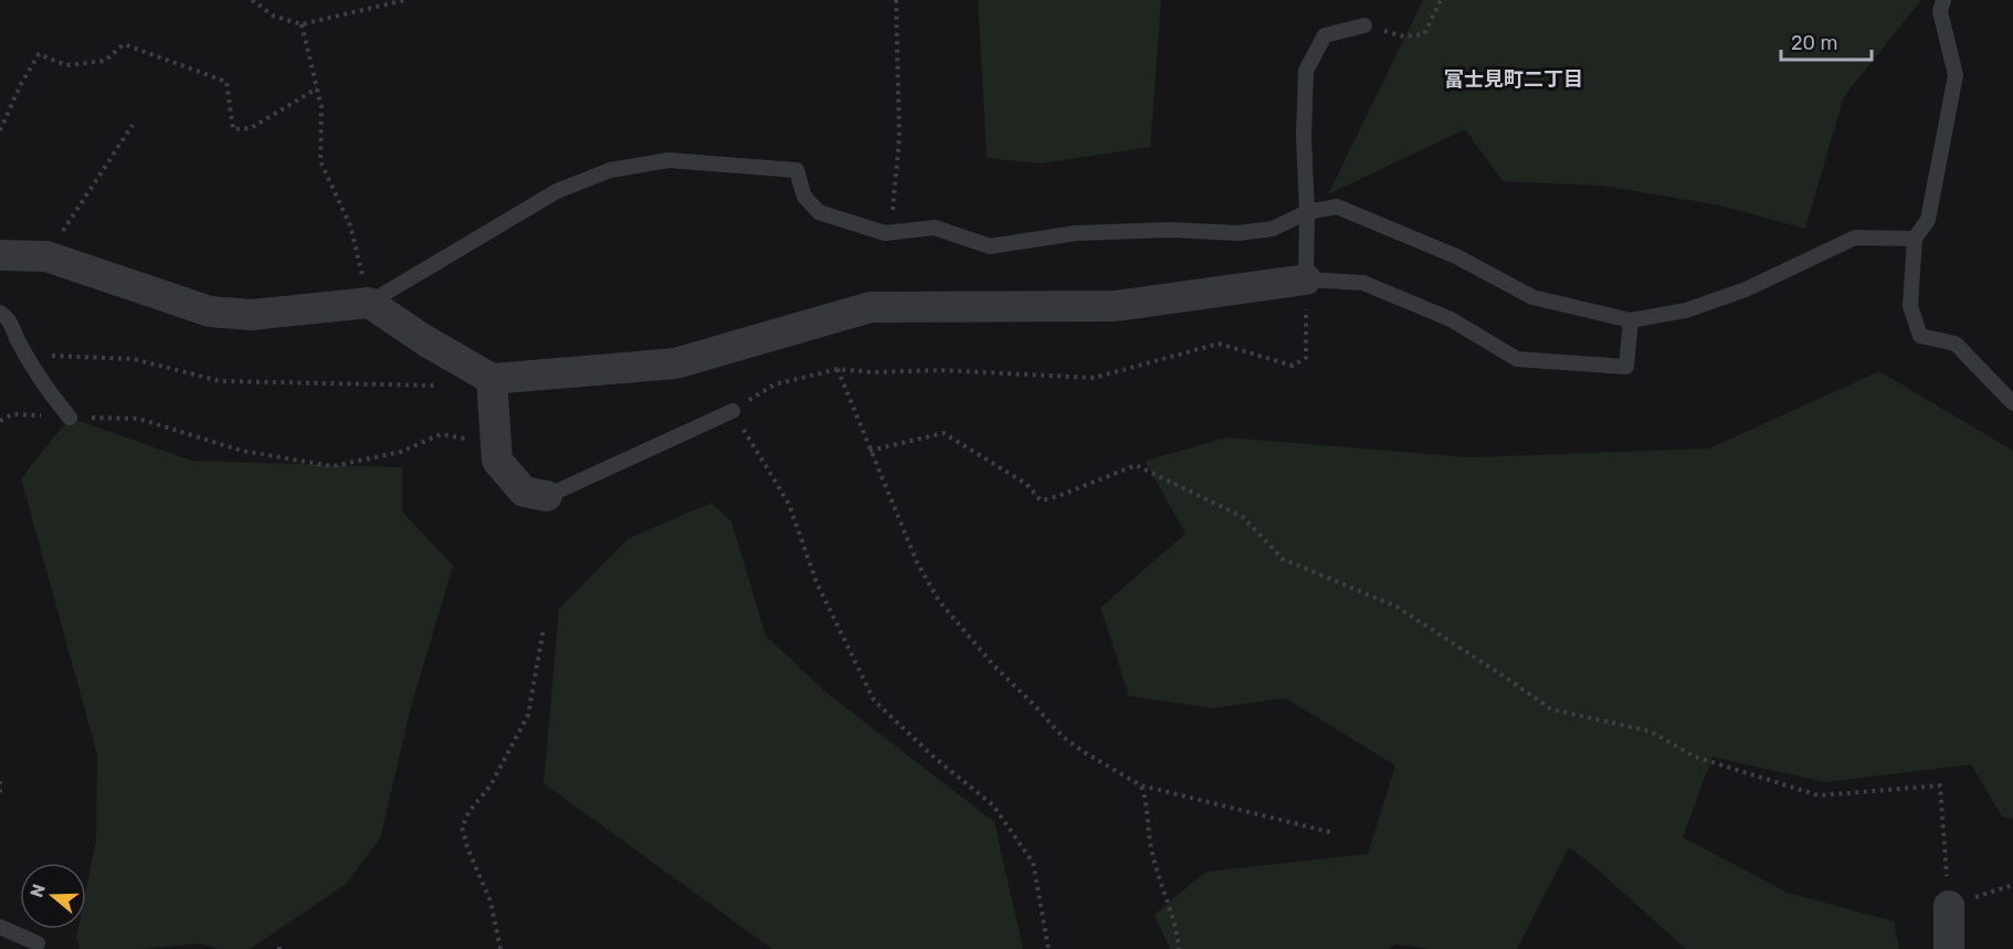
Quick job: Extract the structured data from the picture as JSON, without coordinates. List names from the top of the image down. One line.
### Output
{"districts":["富士見町二丁目"],"scale_bar":"20 m","north":"left"}
